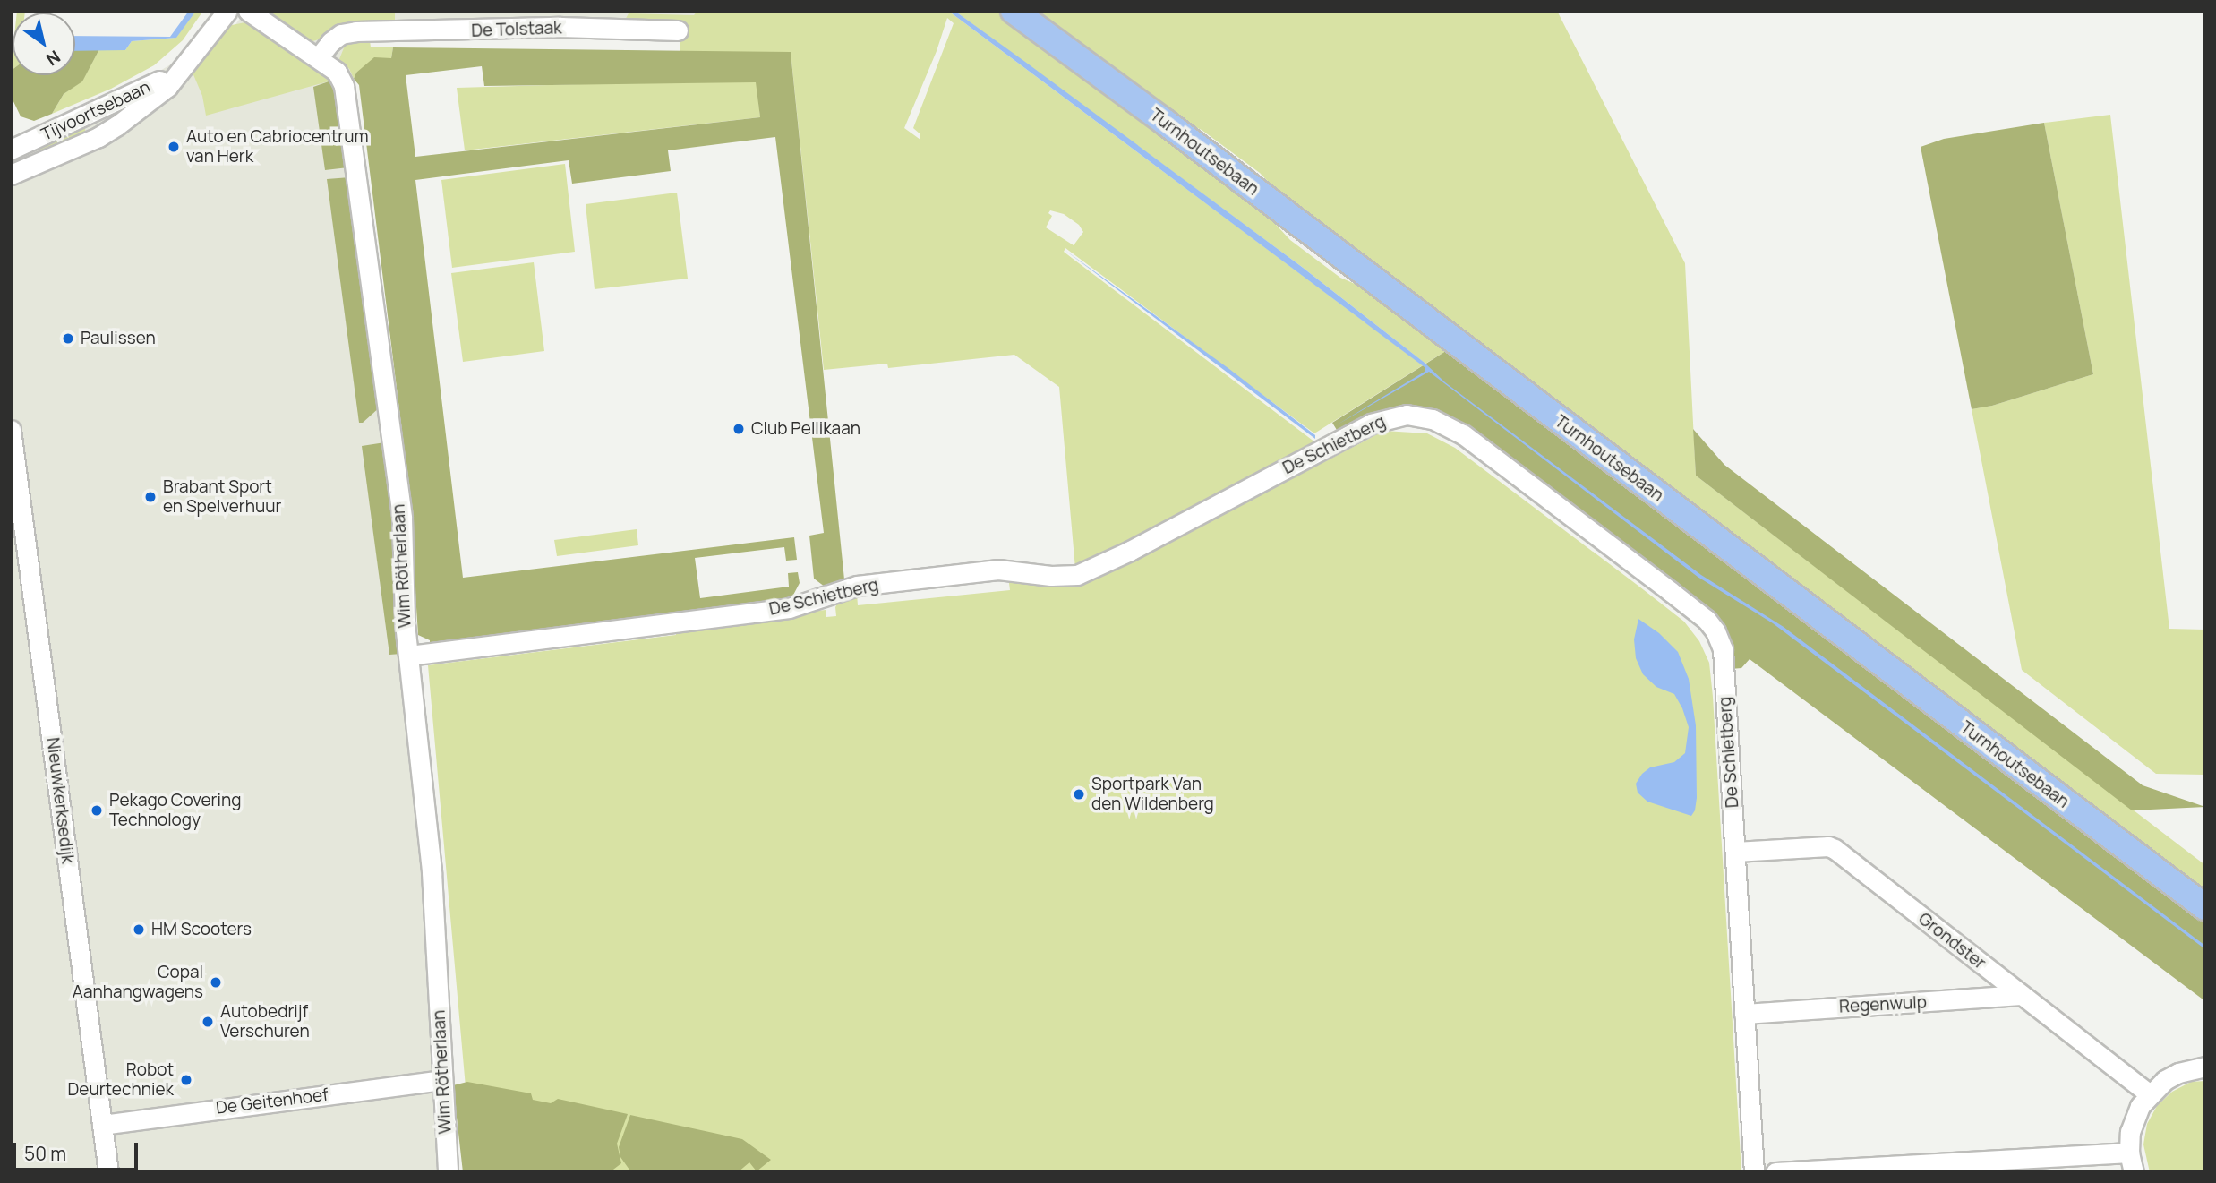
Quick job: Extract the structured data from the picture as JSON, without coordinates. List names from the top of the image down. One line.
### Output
{"streets":{"main road":["Turnhoutsebaan"],"street":["De Tolstaak","Tijvoortsebaan","De Schietberg","Wim Rötherlaan","Nieuwkerksedijk","Grondster","Regenwulp","De Geitenhoef"]},"crossings":[["De Tolstaak","Wim Rötherlaan"],["De Schietberg","Wim Rötherlaan"],["De Schietberg","Grondster"],["De Schietberg","Regenwulp"],["Wim Rötherlaan","De Geitenhoef"],["Nieuwkerksedijk","De Geitenhoef"],["Grondster","Regenwulp"]],"places":["Auto en Cabriocentrum van Herk","Paulissen","Club Pellikaan","Brabant Sport en Spelverhuur","Sportpark Van den Wildenberg","Pekago Covering Technology","HM Scooters","Copal Aanhangwagens","Autobedrijf Verschuren","Robot Deurtechniek"],"scale_bar":"50 m","north":"bottom right"}
